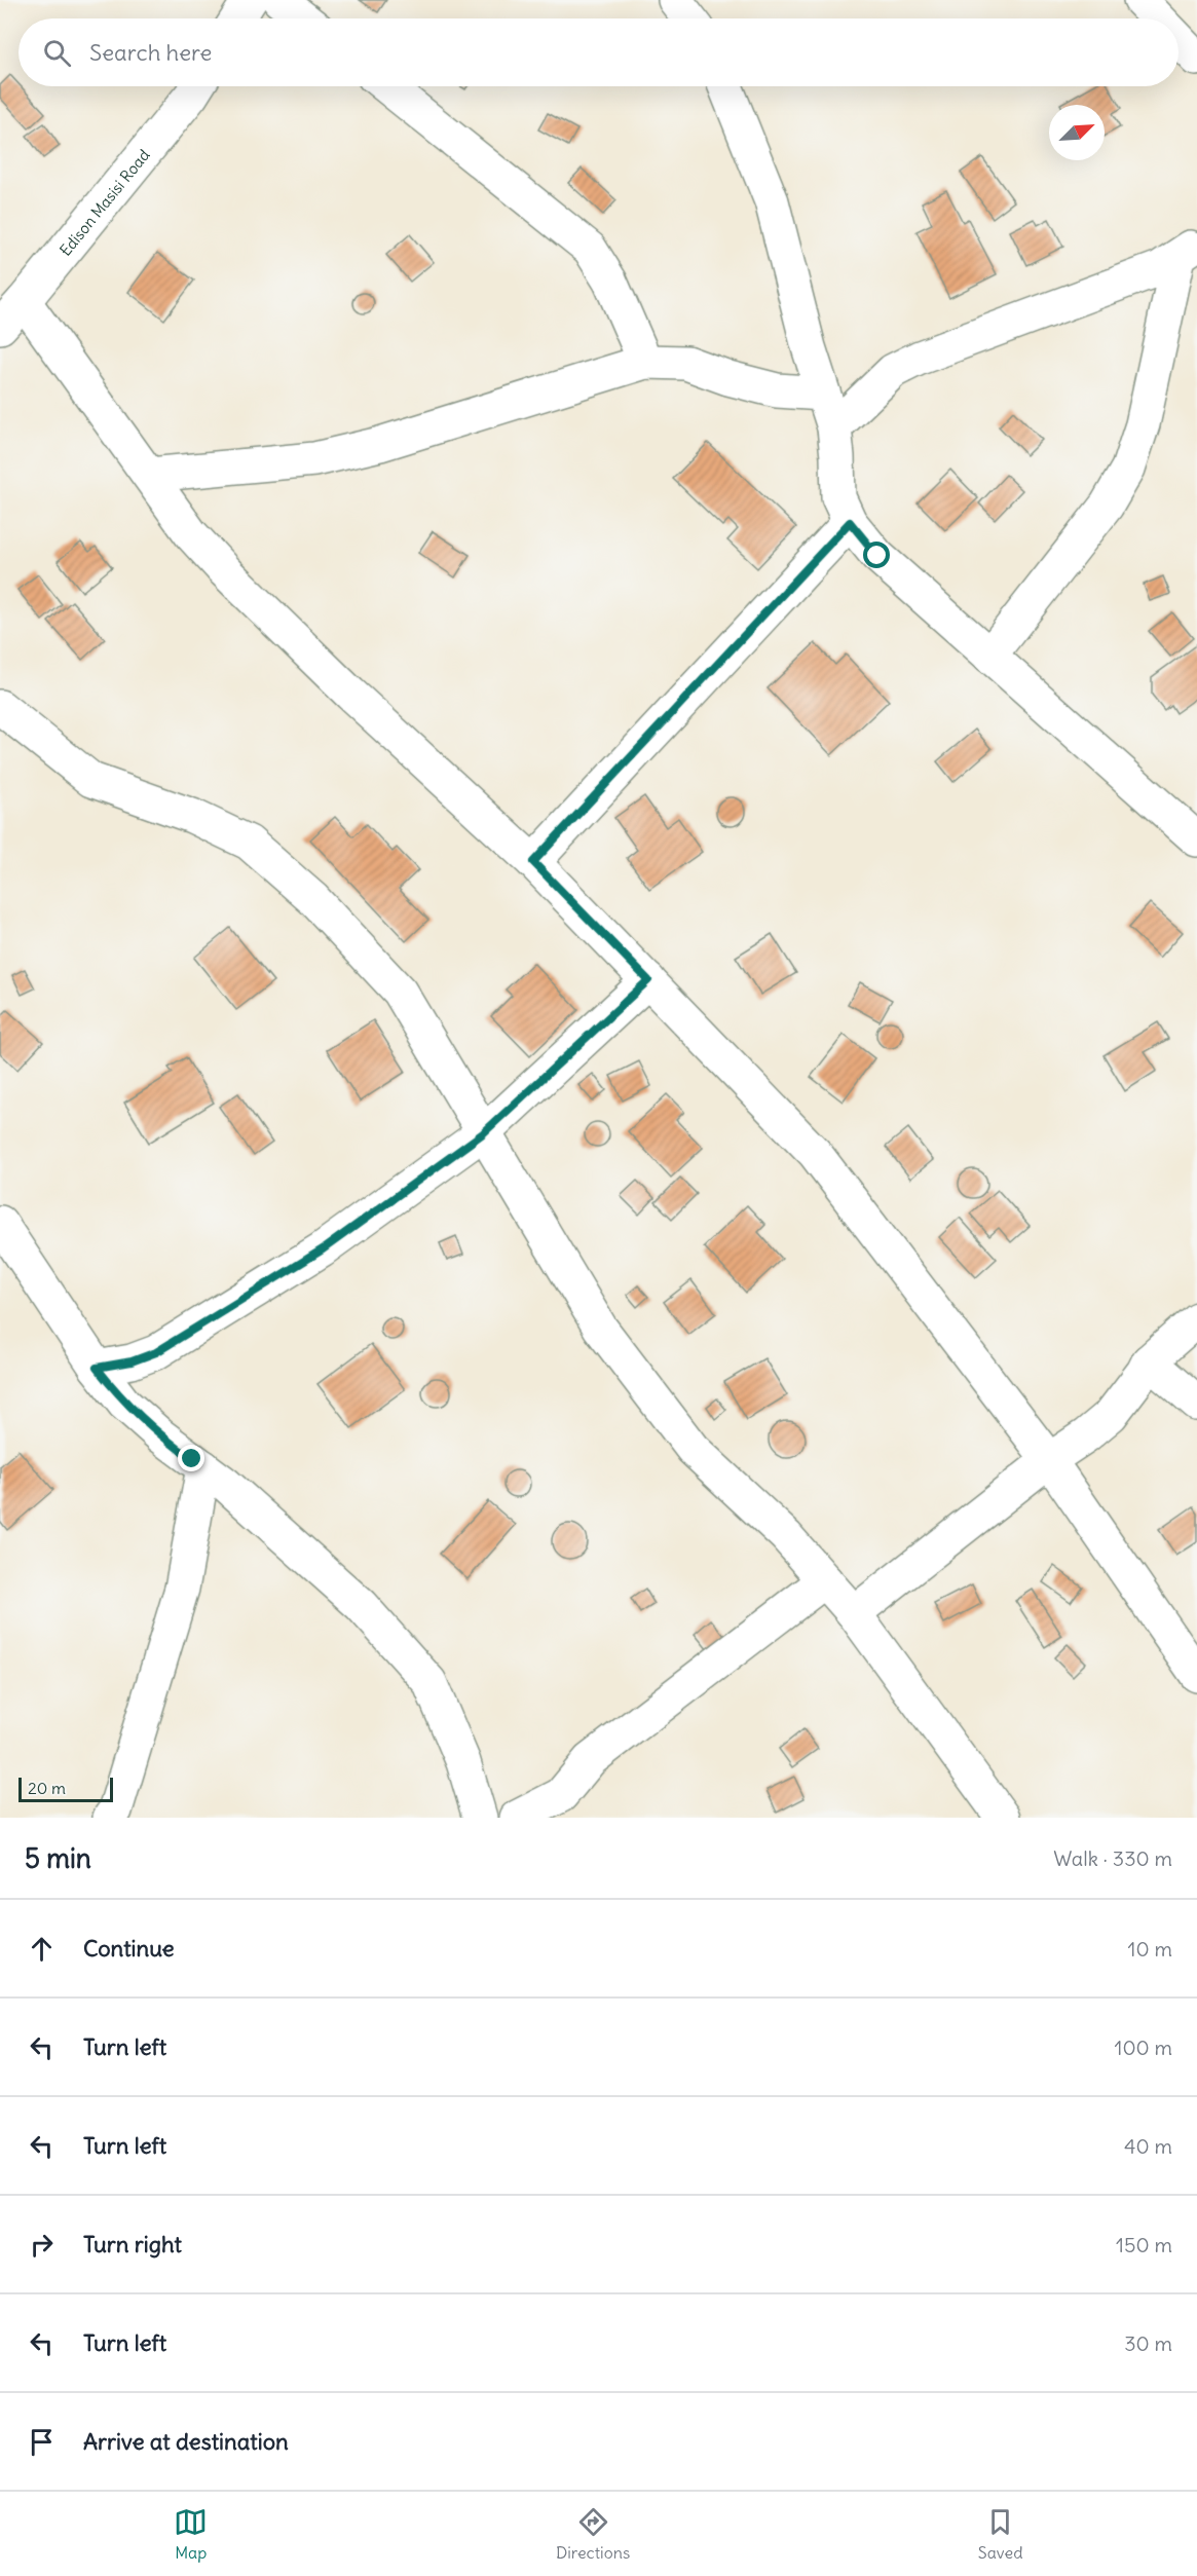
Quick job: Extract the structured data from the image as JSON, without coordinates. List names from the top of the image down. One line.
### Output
{"streets":{"street":["Edison Masisi Road"]},"scale_bar":"20 m","north":"top right","page":{"search":"Search here","scale":"20 m","heading":["5 min","Walk · 330 m"],"list":[["Continue","10 m"],["Turn left","100 m"],["Turn left","40 m"],["Turn right","150 m"],["Turn left","30 m"],"Arrive at destination"],"nav":["Map","Directions","Saved"]}}
